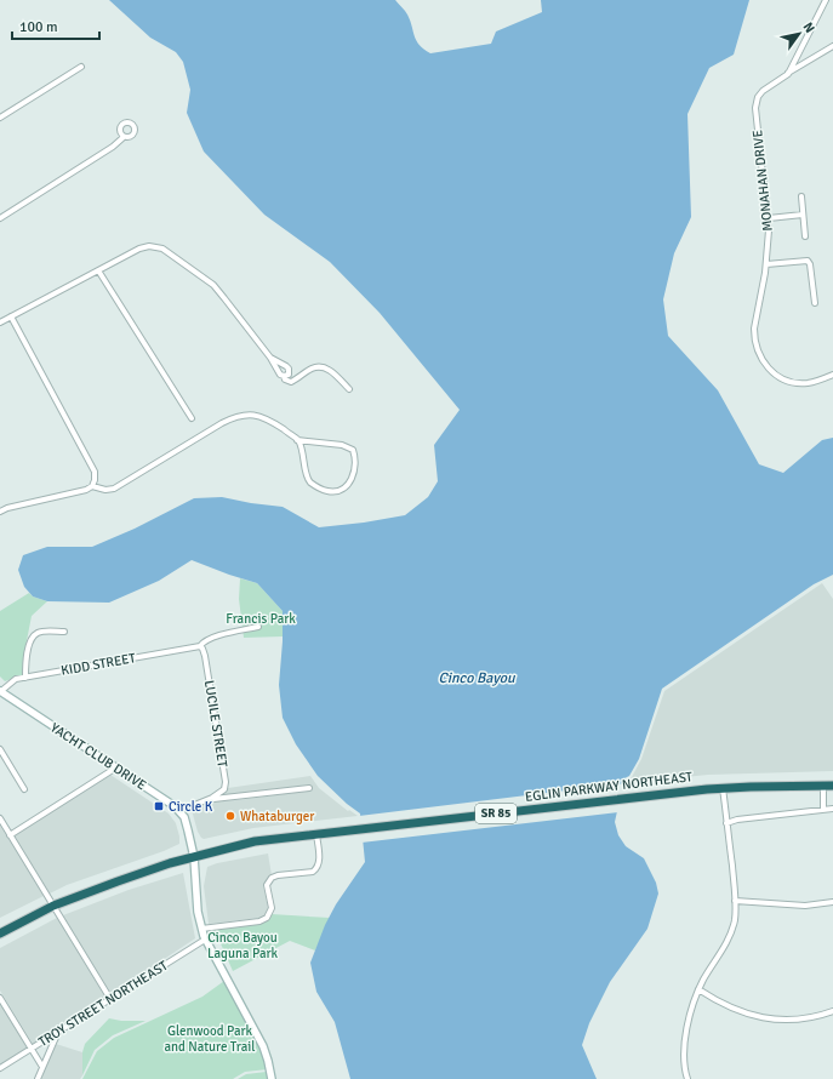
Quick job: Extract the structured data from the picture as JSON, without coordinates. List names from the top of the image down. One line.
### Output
{"streets":{"highway":["EGLIN PARKWAY NORTHEAST","SR 85"],"main road":["YACHT CLUB DRIVE"],"street":["MONAHAN DRIVE","KIDD STREET","LUCILE STREET","TROY STREET NORTHEAST"]},"crossings":[["KIDD STREET","LUCILE STREET"],["KIDD STREET","YACHT CLUB DRIVE"]],"water":["Cinco Bayou"],"parks":["Francis Park","Cinco Bayou Laguna Park","Glenwood Park and Nature Trail"],"places":{"transit":["Circle K"],"other":["Whataburger"]},"scale_bar":"100 m","north":"top right"}
